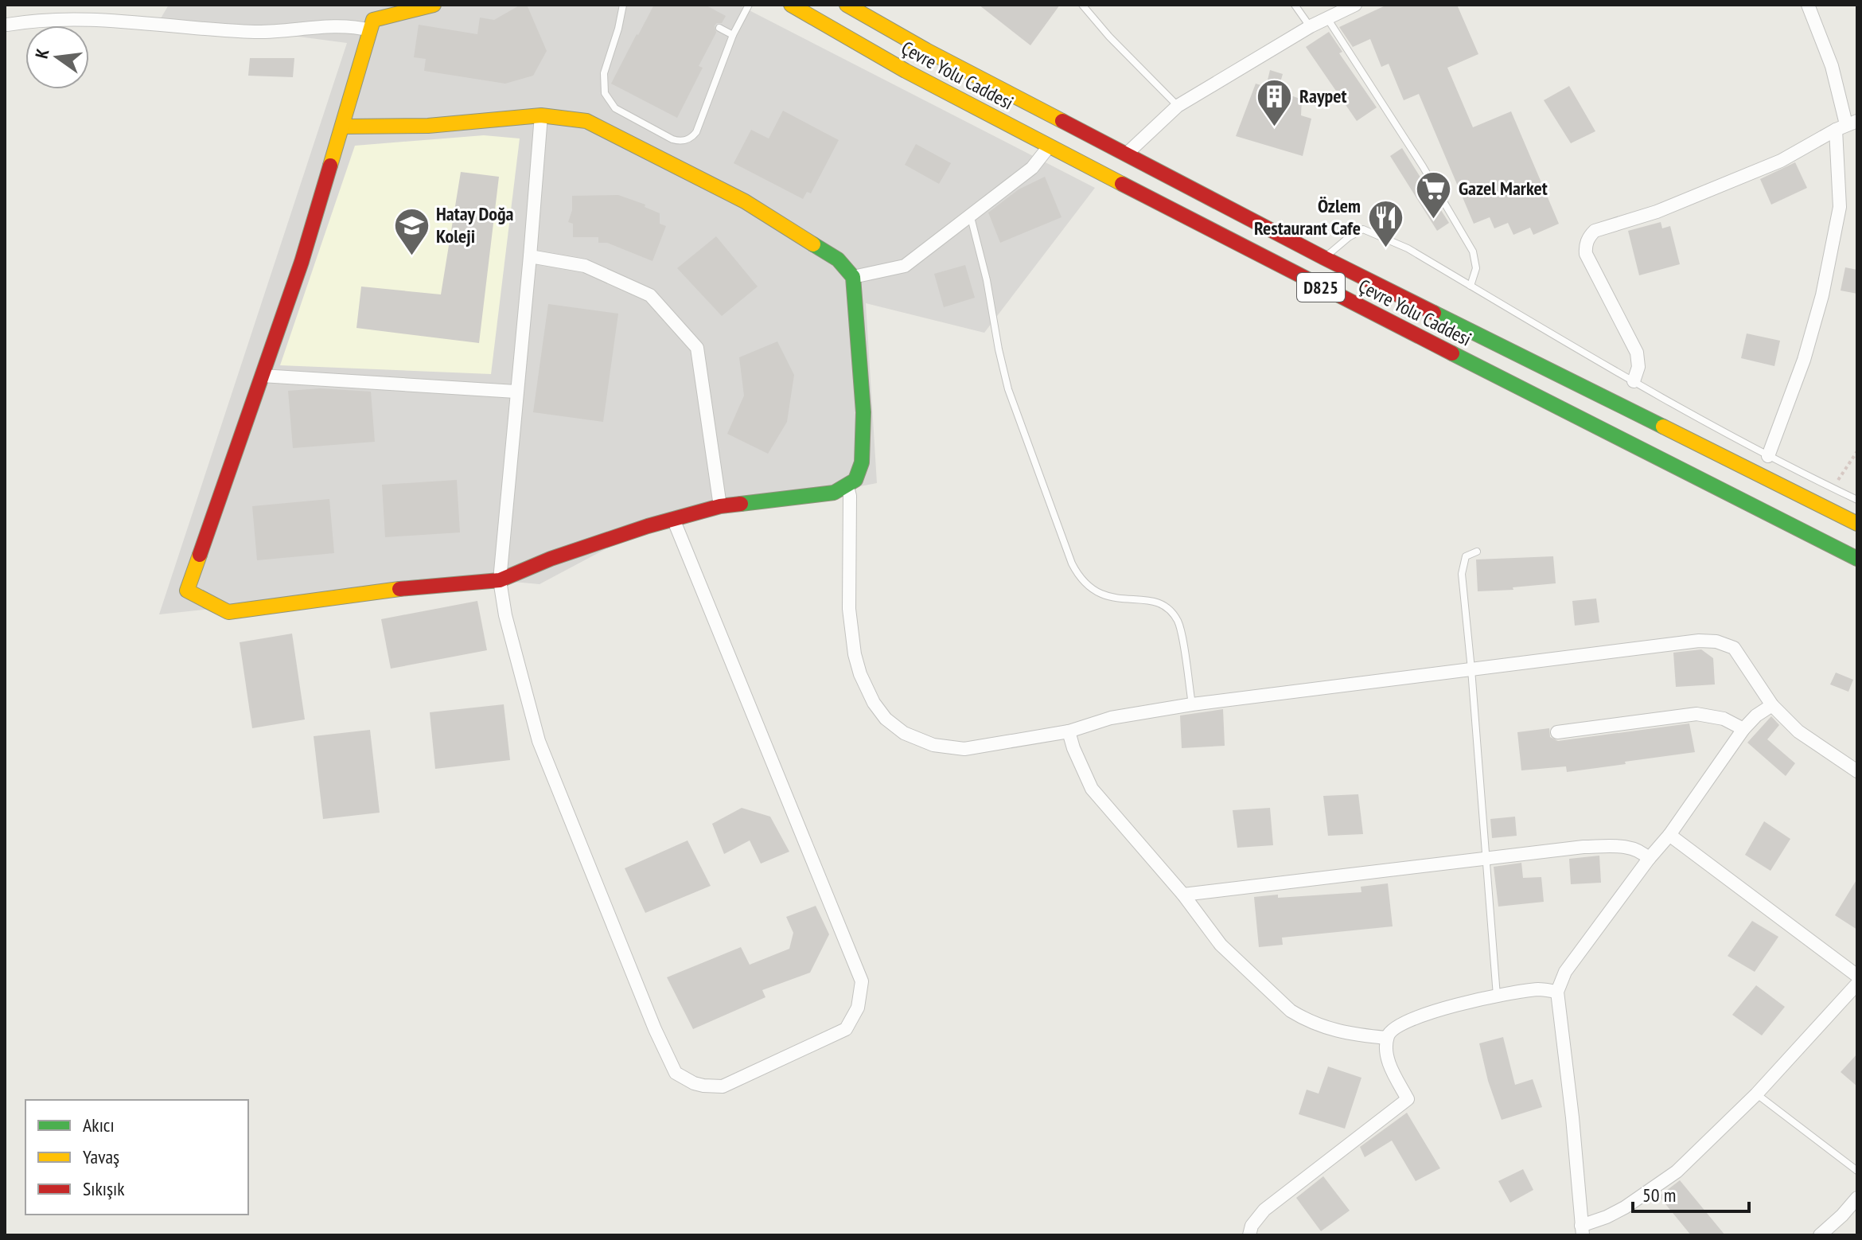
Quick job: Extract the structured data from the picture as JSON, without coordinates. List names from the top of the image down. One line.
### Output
{"streets":{"main road":["Çevre Yolu Caddesi","D825"]},"places":{"building":["Raypet"],"supermarket":["Gazel Market"],"restaurant":["Özlem Restaurant Cafe"],"school or university":["Hatay Doğa Koleji"]},"legend":["Akıcı","Yavaş","Sıkışık"],"scale_bar":"50 m","north":"left"}
